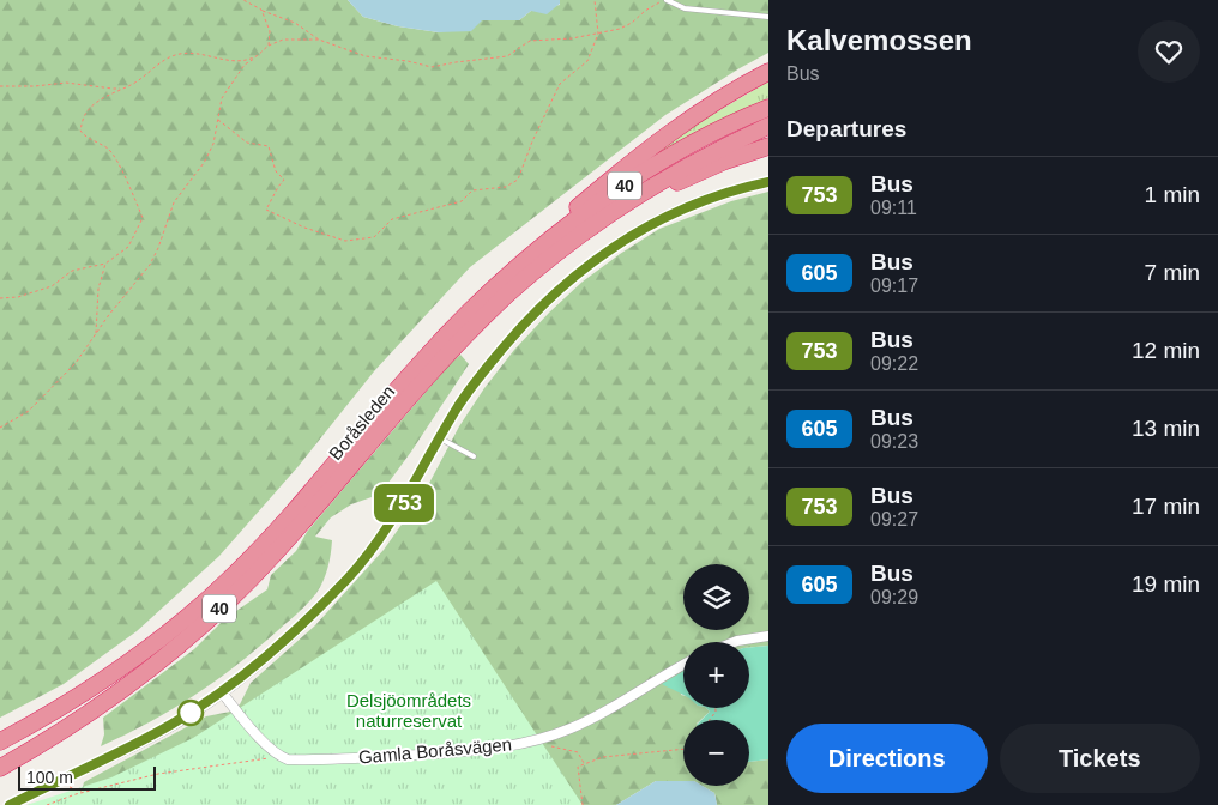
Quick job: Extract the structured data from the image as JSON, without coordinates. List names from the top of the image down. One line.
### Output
{"streets":{"highway":["40","Boråsleden"],"street":["Gamla Boråsvägen"]},"parks":["Delsjöområdets naturreservat"],"lines":["bus line 753"],"scale_bar":"100 m","page":{"on_map":"753","heading":[["Kalvemossen","Bus"],"Departures"],"list":[{"mark":"753","name":"Bus","note":"09:11","value":"1 min"},{"mark":"605","name":"Bus","note":"09:17","value":"7 min"},{"mark":"753","name":"Bus","note":"09:22","value":"12 min"},{"mark":"605","name":"Bus","note":"09:23","value":"13 min"},{"mark":"753","name":"Bus","note":"09:27","value":"17 min"},{"mark":"605","name":"Bus","note":"09:29","value":"19 min"}],"map_buttons":["+","−"],"buttons":["Directions","Tickets"],"scale":"100 m"}}
